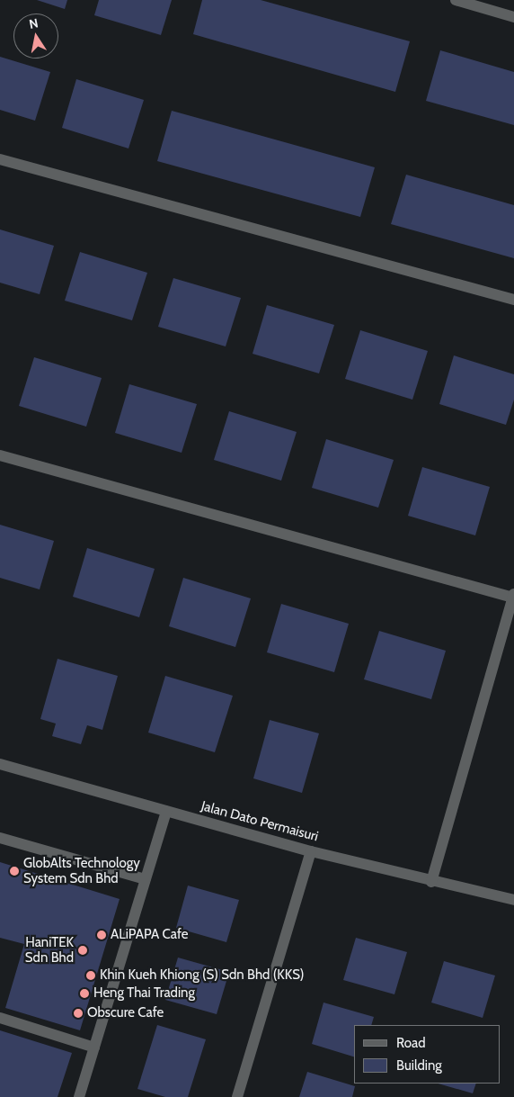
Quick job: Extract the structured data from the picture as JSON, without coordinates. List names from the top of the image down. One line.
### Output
{"streets":{"street":["Jalan Dato Permaisuri"]},"places":["GlobAlts Technology System Sdn Bhd","ALiPAPA Cafe","HaniTEK Sdn Bhd","Khin Kueh Khiong (S) Sdn Bhd (KKS)","Heng Thai Trading","Obscure Cafe"],"legend":["Road","Building"],"north":"top"}
